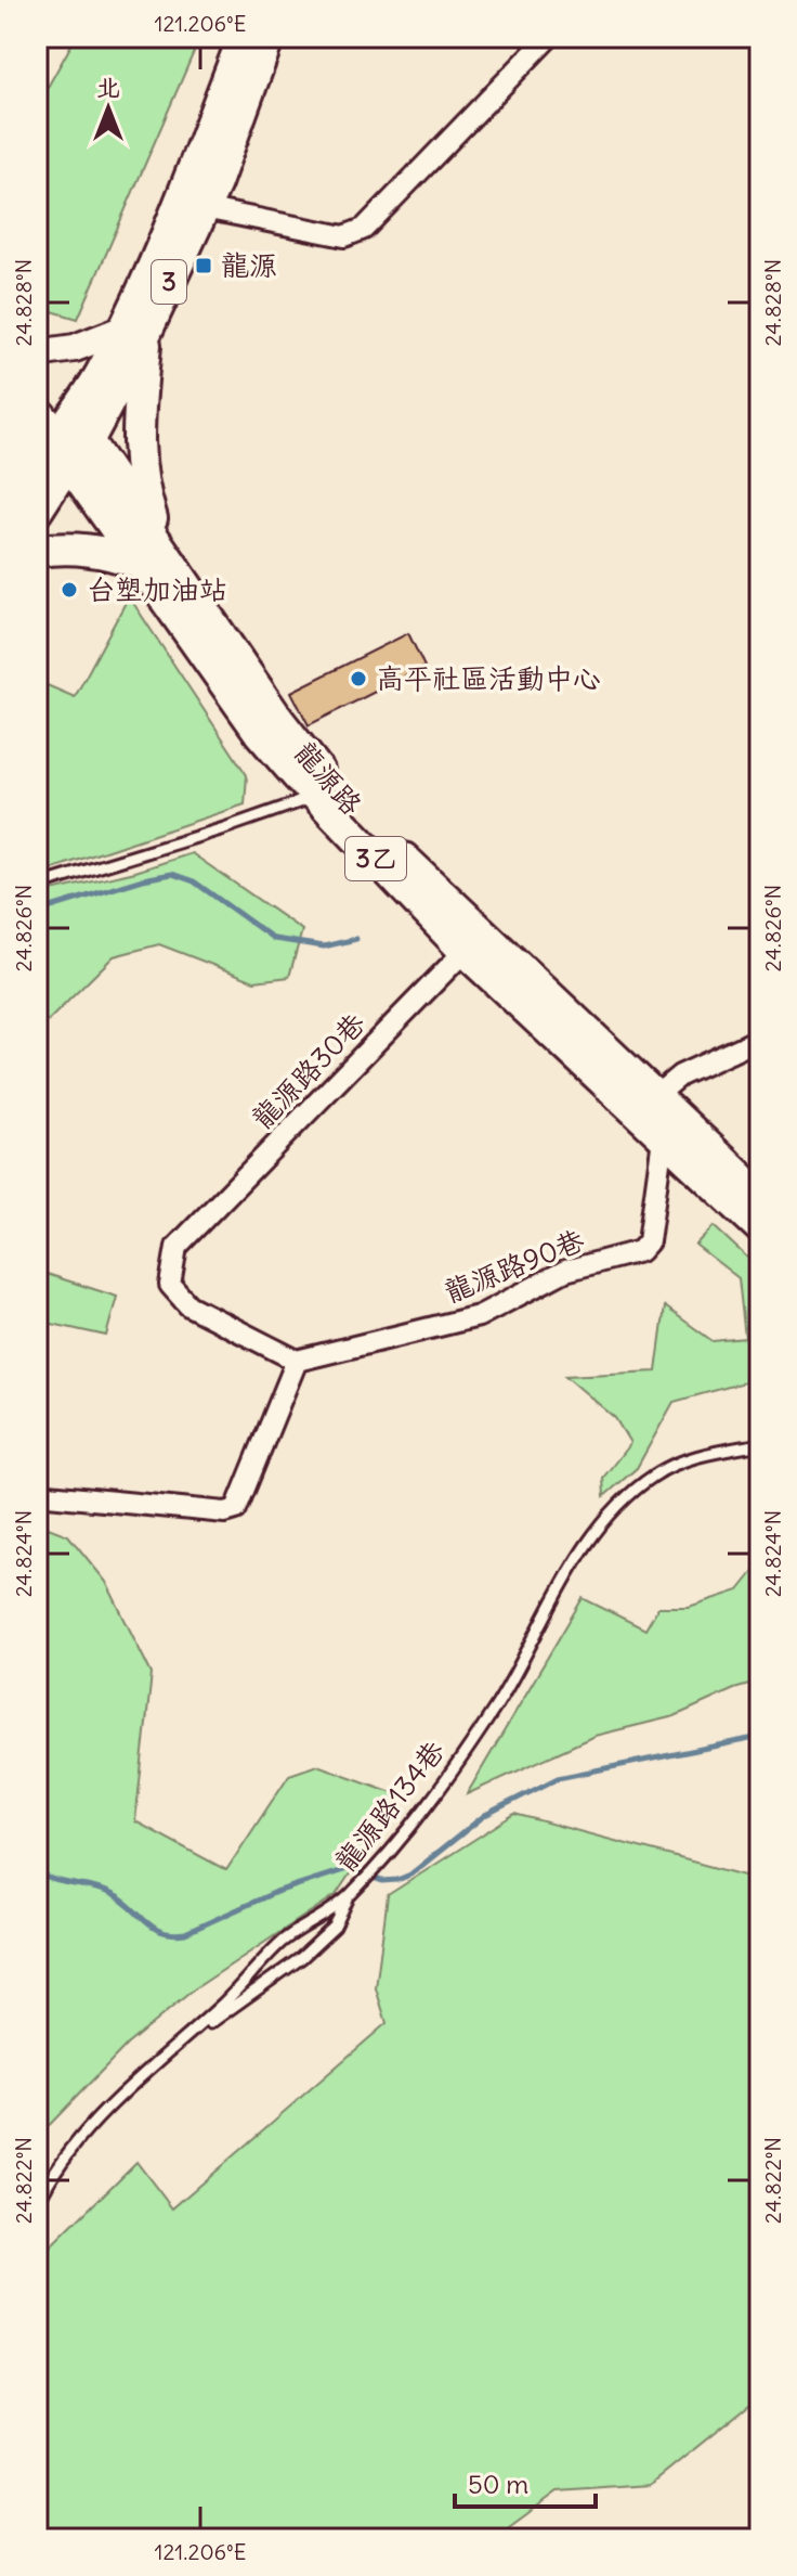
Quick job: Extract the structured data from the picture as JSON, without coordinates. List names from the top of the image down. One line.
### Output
{"streets":{"main road":["3","龍源路","3乙"],"street":["龍源路30巷","龍源路90巷"],"lane":["龍源路134巷"]},"crossings":[["3","3乙"],["龍源路","3乙"],["龍源路","龍源路30巷"],["3乙","龍源路30巷"],["3乙","龍源路90巷"],["龍源路30巷","龍源路90巷"]],"places":{"transit":["龍源"],"other":["台塑加油站","高平社區活動中心"]},"scale_bar":"50 m","north":"top","coordinates":["121.206°E","24.828°N","24.826°N","24.824°N","24.822°N"]}
